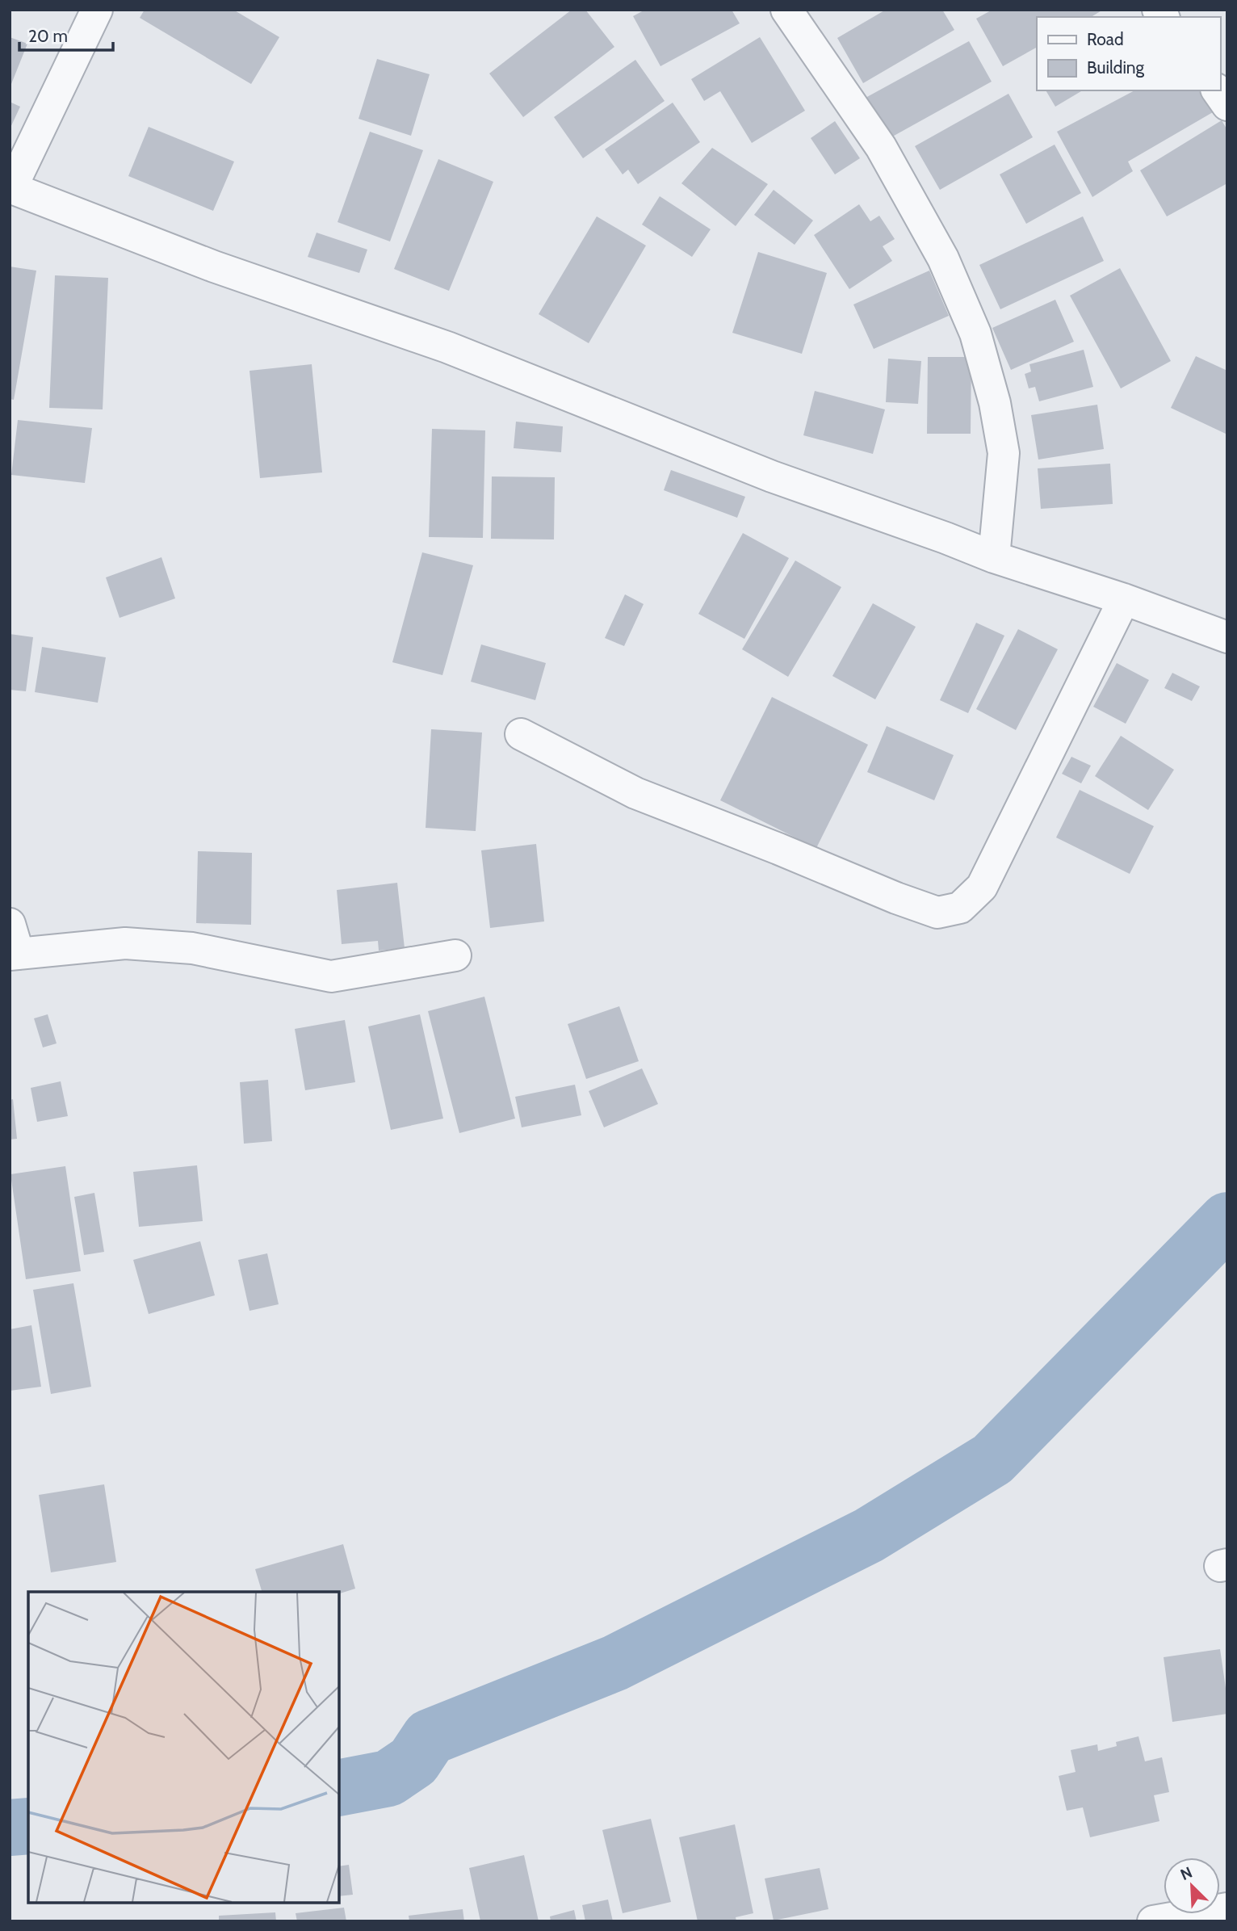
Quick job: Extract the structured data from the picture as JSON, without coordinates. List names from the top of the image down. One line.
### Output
{"legend":["Road","Building"],"scale_bar":"20 m","north":"top left"}
